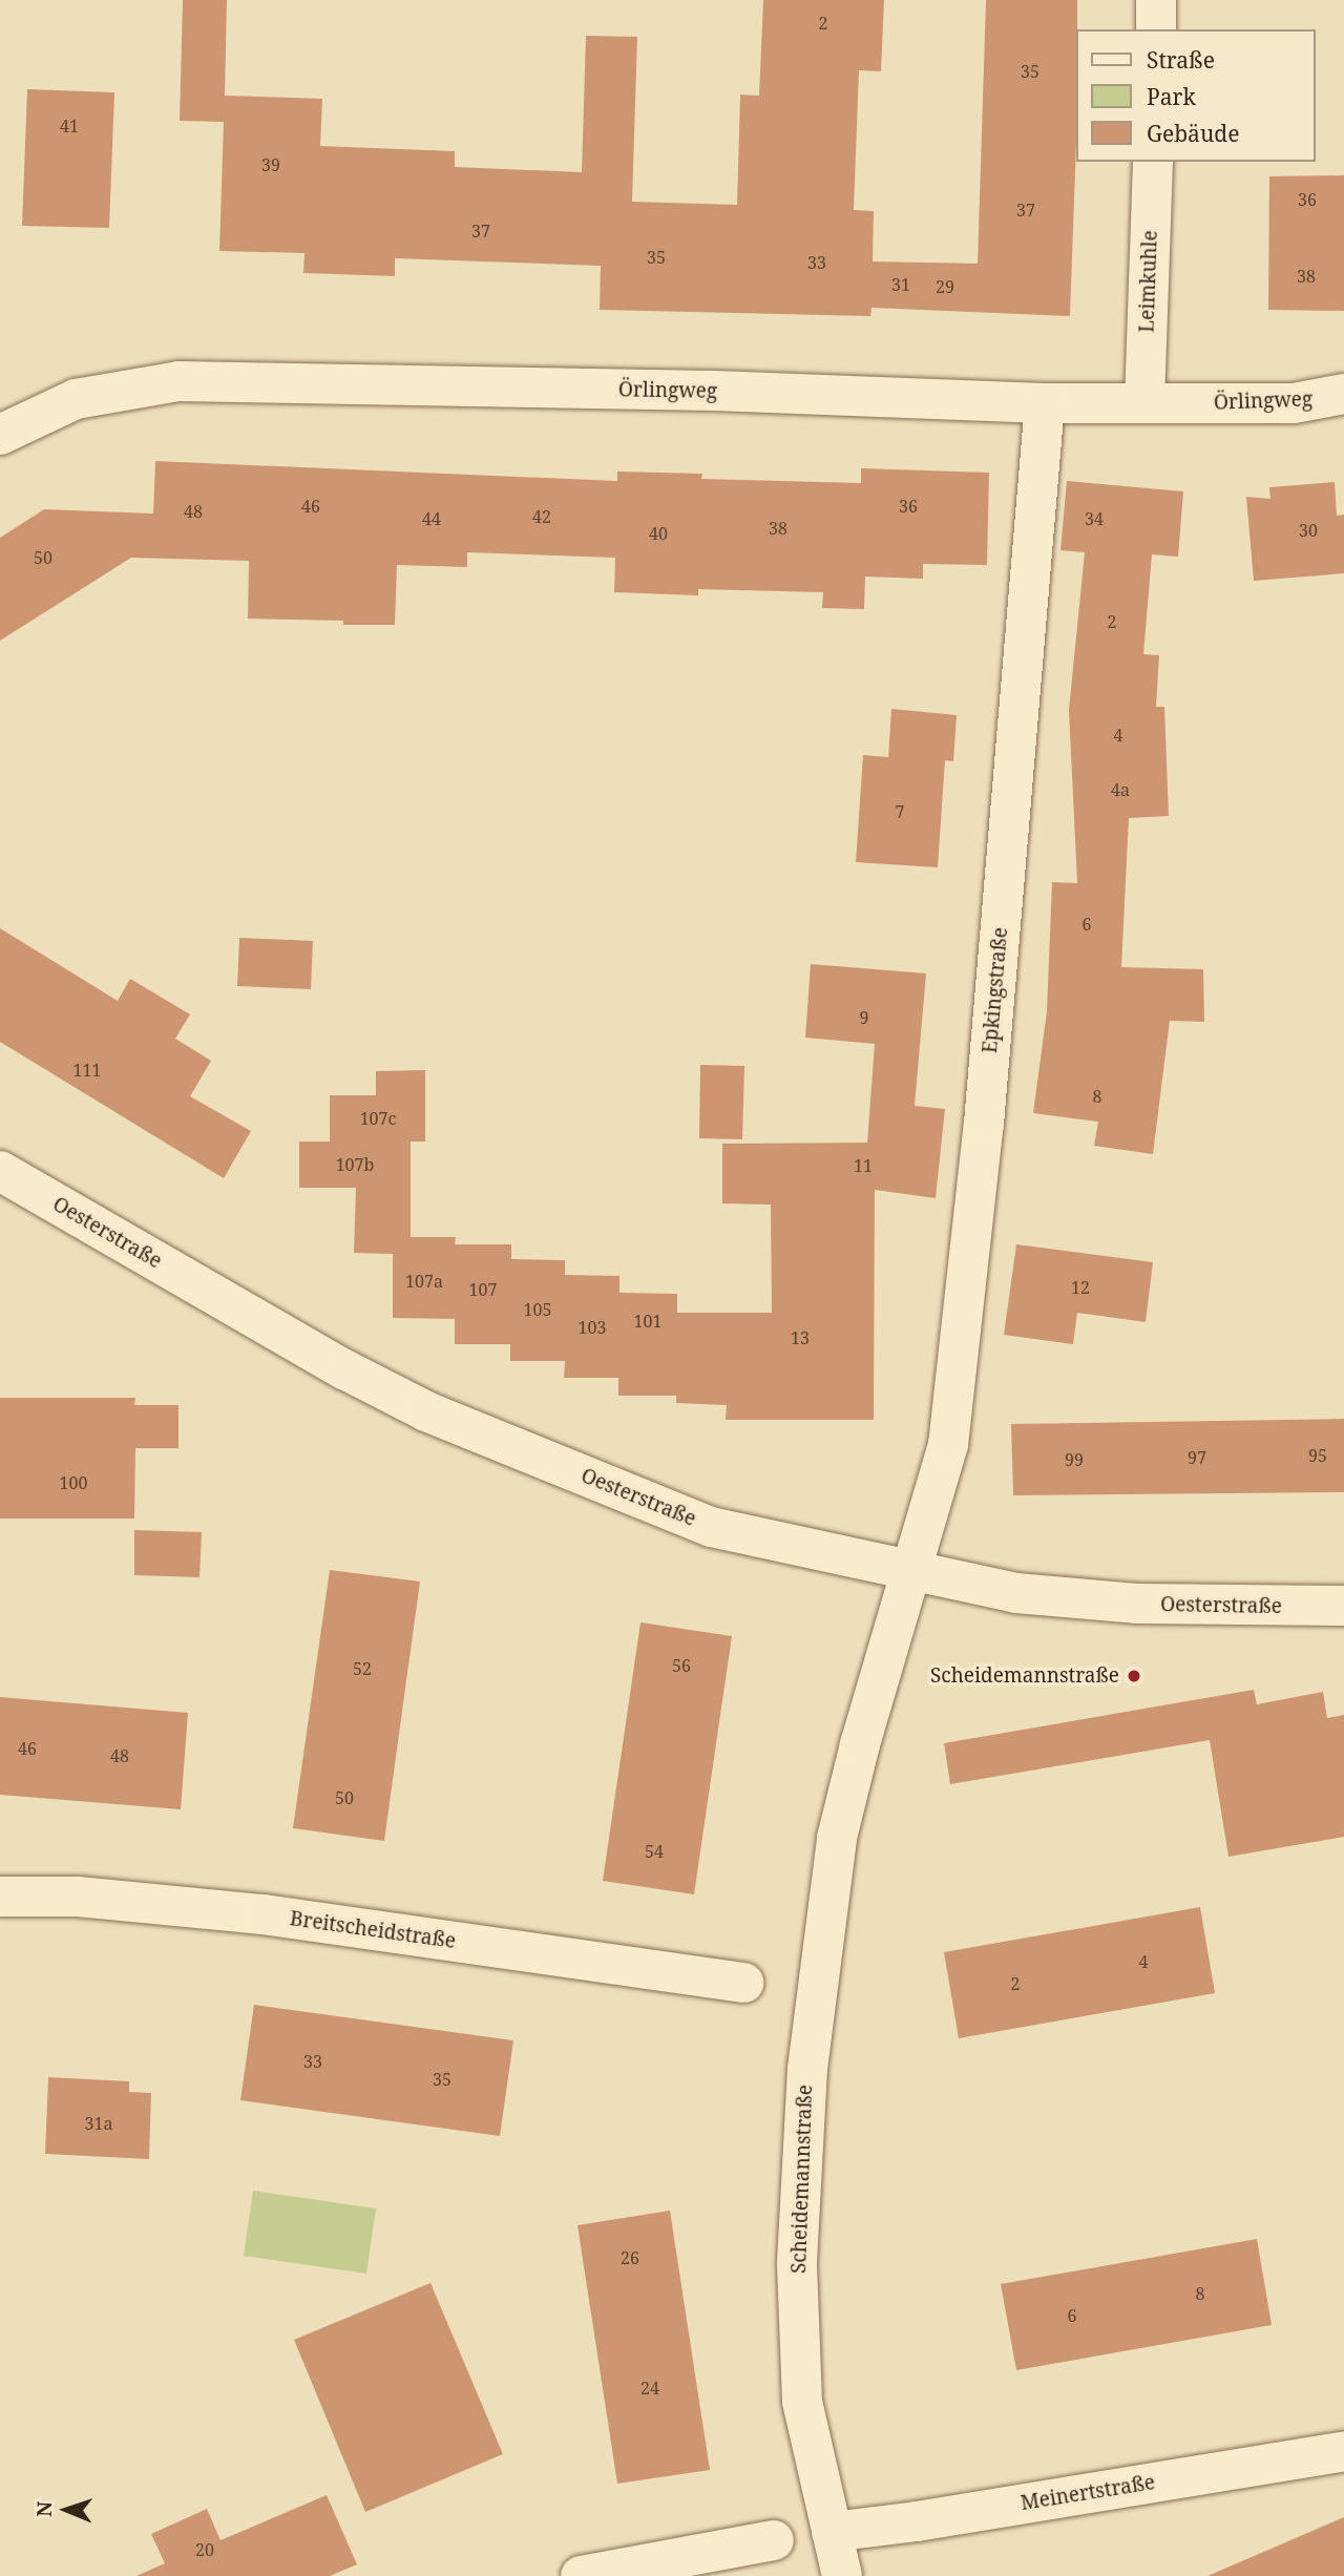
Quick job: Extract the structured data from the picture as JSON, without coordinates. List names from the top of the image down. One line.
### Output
{"streets":{"street":["Leimkuhle","Örlingweg","Epkingstraße","Oesterstraße","Breitscheidstraße","Scheidemannstraße","Meinertstraße"]},"crossings":[["Leimkuhle","Örlingweg"],["Örlingweg","Epkingstraße"],["Epkingstraße","Oesterstraße"],["Epkingstraße","Scheidemannstraße"],["Oesterstraße","Scheidemannstraße"],["Scheidemannstraße","Meinertstraße"]],"places":["Scheidemannstraße"],"house_numbers":["2","35","41","39","36","37","37","35","33","38","31","29","46","36","48","42","44","34","38","30","40","50","2","4","4a","7","6","9","111","8","107c","107b","11","107a","12","107","105","101","103","13","95","97","99","100","56","52","46","48","50","54","4","2","33","35","31a","26","8","6","24","20"],"legend":["Straße","Park","Gebäude"],"north":"left"}
